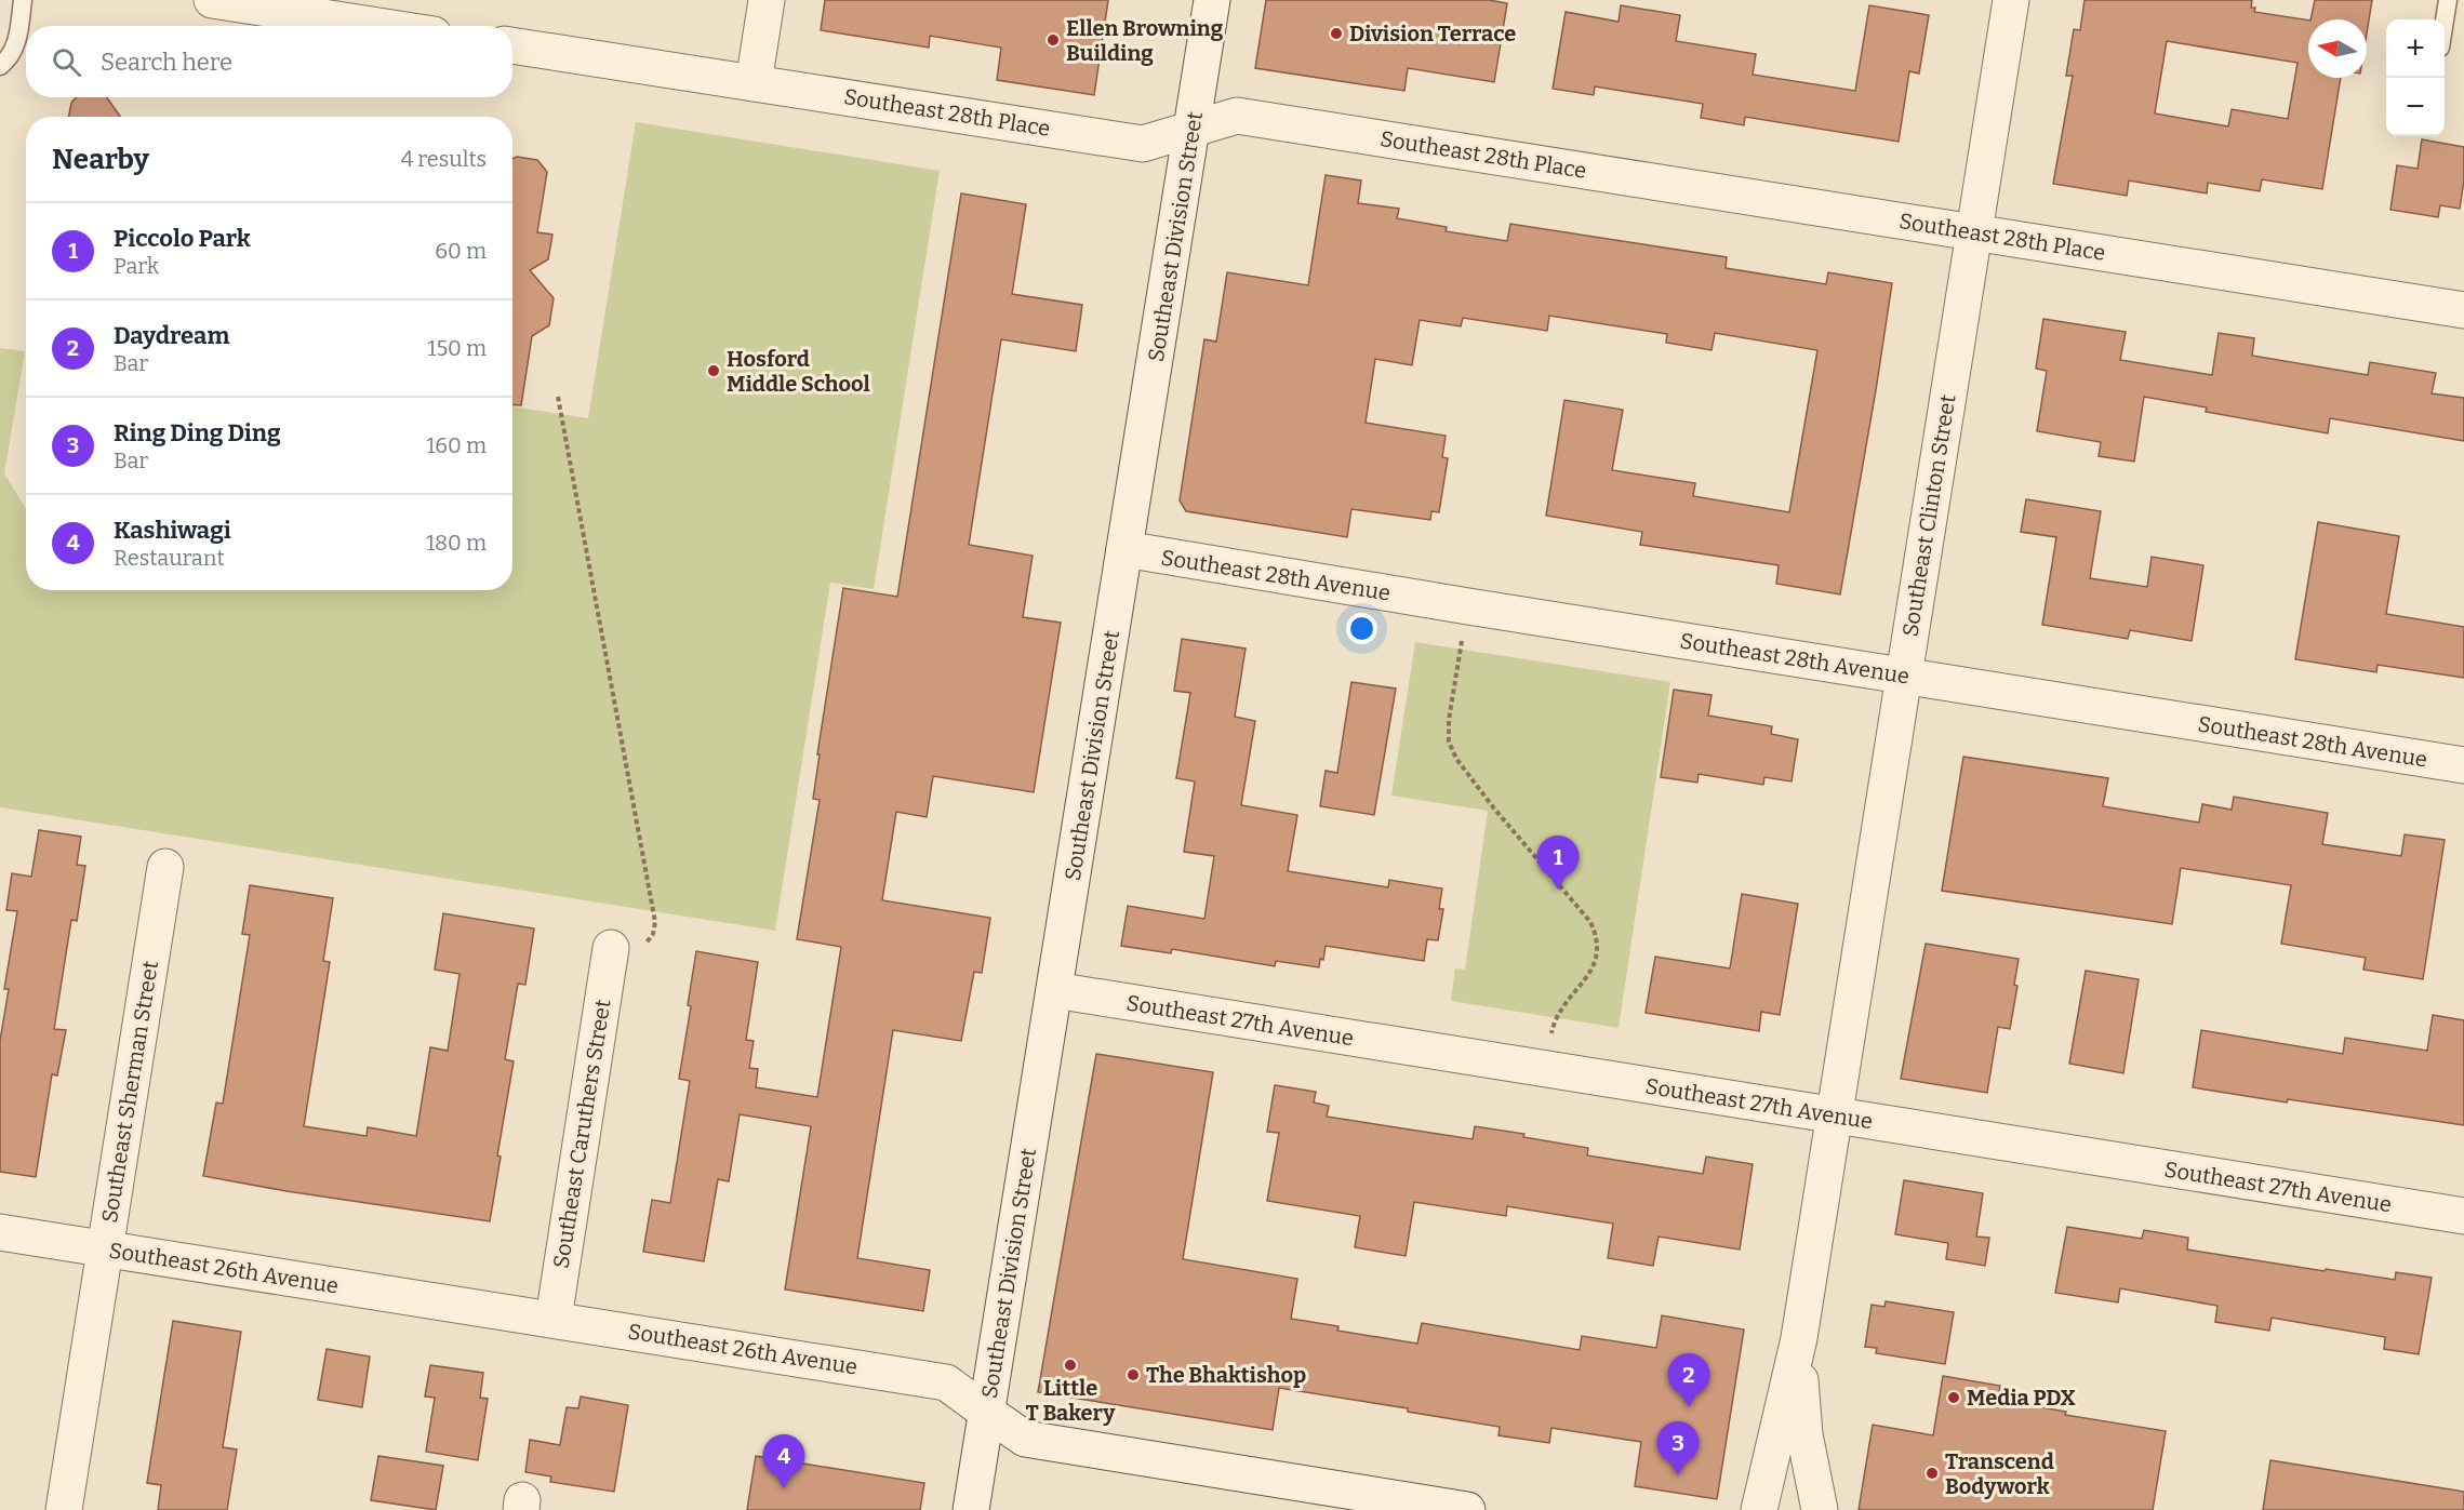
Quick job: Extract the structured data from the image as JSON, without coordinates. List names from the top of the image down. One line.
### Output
{"streets":{"street":["Southeast 28th Place","Southeast Division Street","Southeast Clinton Street","Southeast 28th Avenue","Southeast 27th Avenue","Southeast Sherman Street","Southeast Caruthers Street","Southeast 26th Avenue"]},"crossings":[["Southeast 28th Place","Southeast Division Street"],["Southeast 28th Place","Southeast Clinton Street"],["Southeast Division Street","Southeast 28th Avenue"],["Southeast Division Street","Southeast 27th Avenue"],["Southeast Division Street","Southeast 26th Avenue"],["Southeast Clinton Street","Southeast 28th Avenue"],["Southeast Clinton Street","Southeast 27th Avenue"],["Southeast Sherman Street","Southeast 26th Avenue"],["Southeast Caruthers Street","Southeast 26th Avenue"]],"places":["Division Terrace","Ellen Browning Building","Hosford Middle School","Little T Bakery","The Bhaktishop","Media PDX","Transcend Bodywork"],"north":"left","page":{"map_buttons":["+","−"],"search":"Search here","heading":["Nearby","4 results"],"list":[{"mark":"1","name":"Piccolo Park","note":"Park","value":"60 m"},{"mark":"2","name":"Daydream","note":"Bar","value":"150 m"},{"mark":"3","name":"Ring Ding Ding","note":"Bar","value":"160 m"},{"mark":"4","name":"Kashiwagi","note":"Restaurant","value":"180 m"}],"pins":["1","2","3","4"]}}
